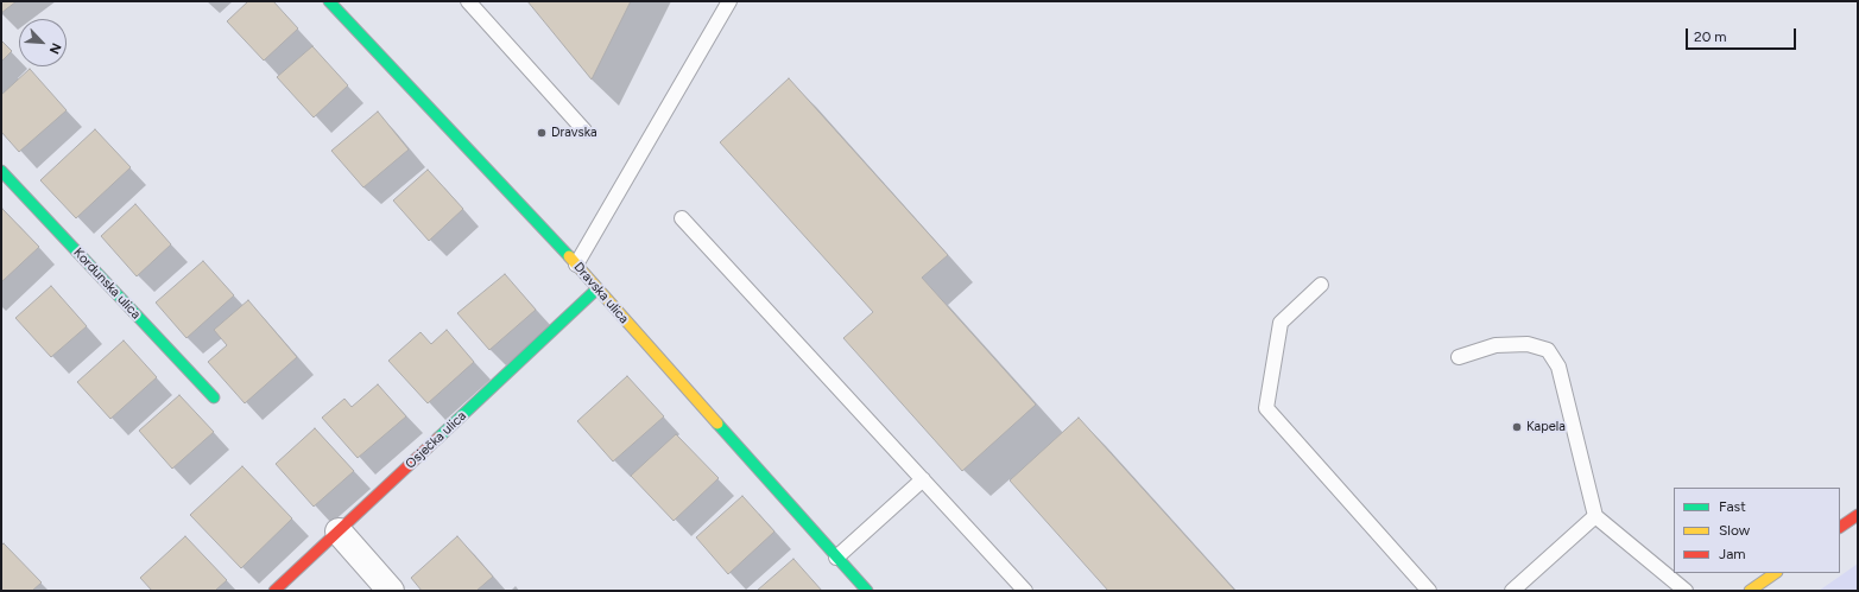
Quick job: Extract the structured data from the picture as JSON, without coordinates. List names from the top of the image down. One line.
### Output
{"streets":{"street":["Kordunska ulica","Dravska ulica","Osječka ulica"]},"crossings":[["Dravska ulica","Osječka ulica"]],"places":["Dravska","Kapela"],"legend":["Fast","Slow","Jam"],"scale_bar":"20 m","north":"bottom right"}
